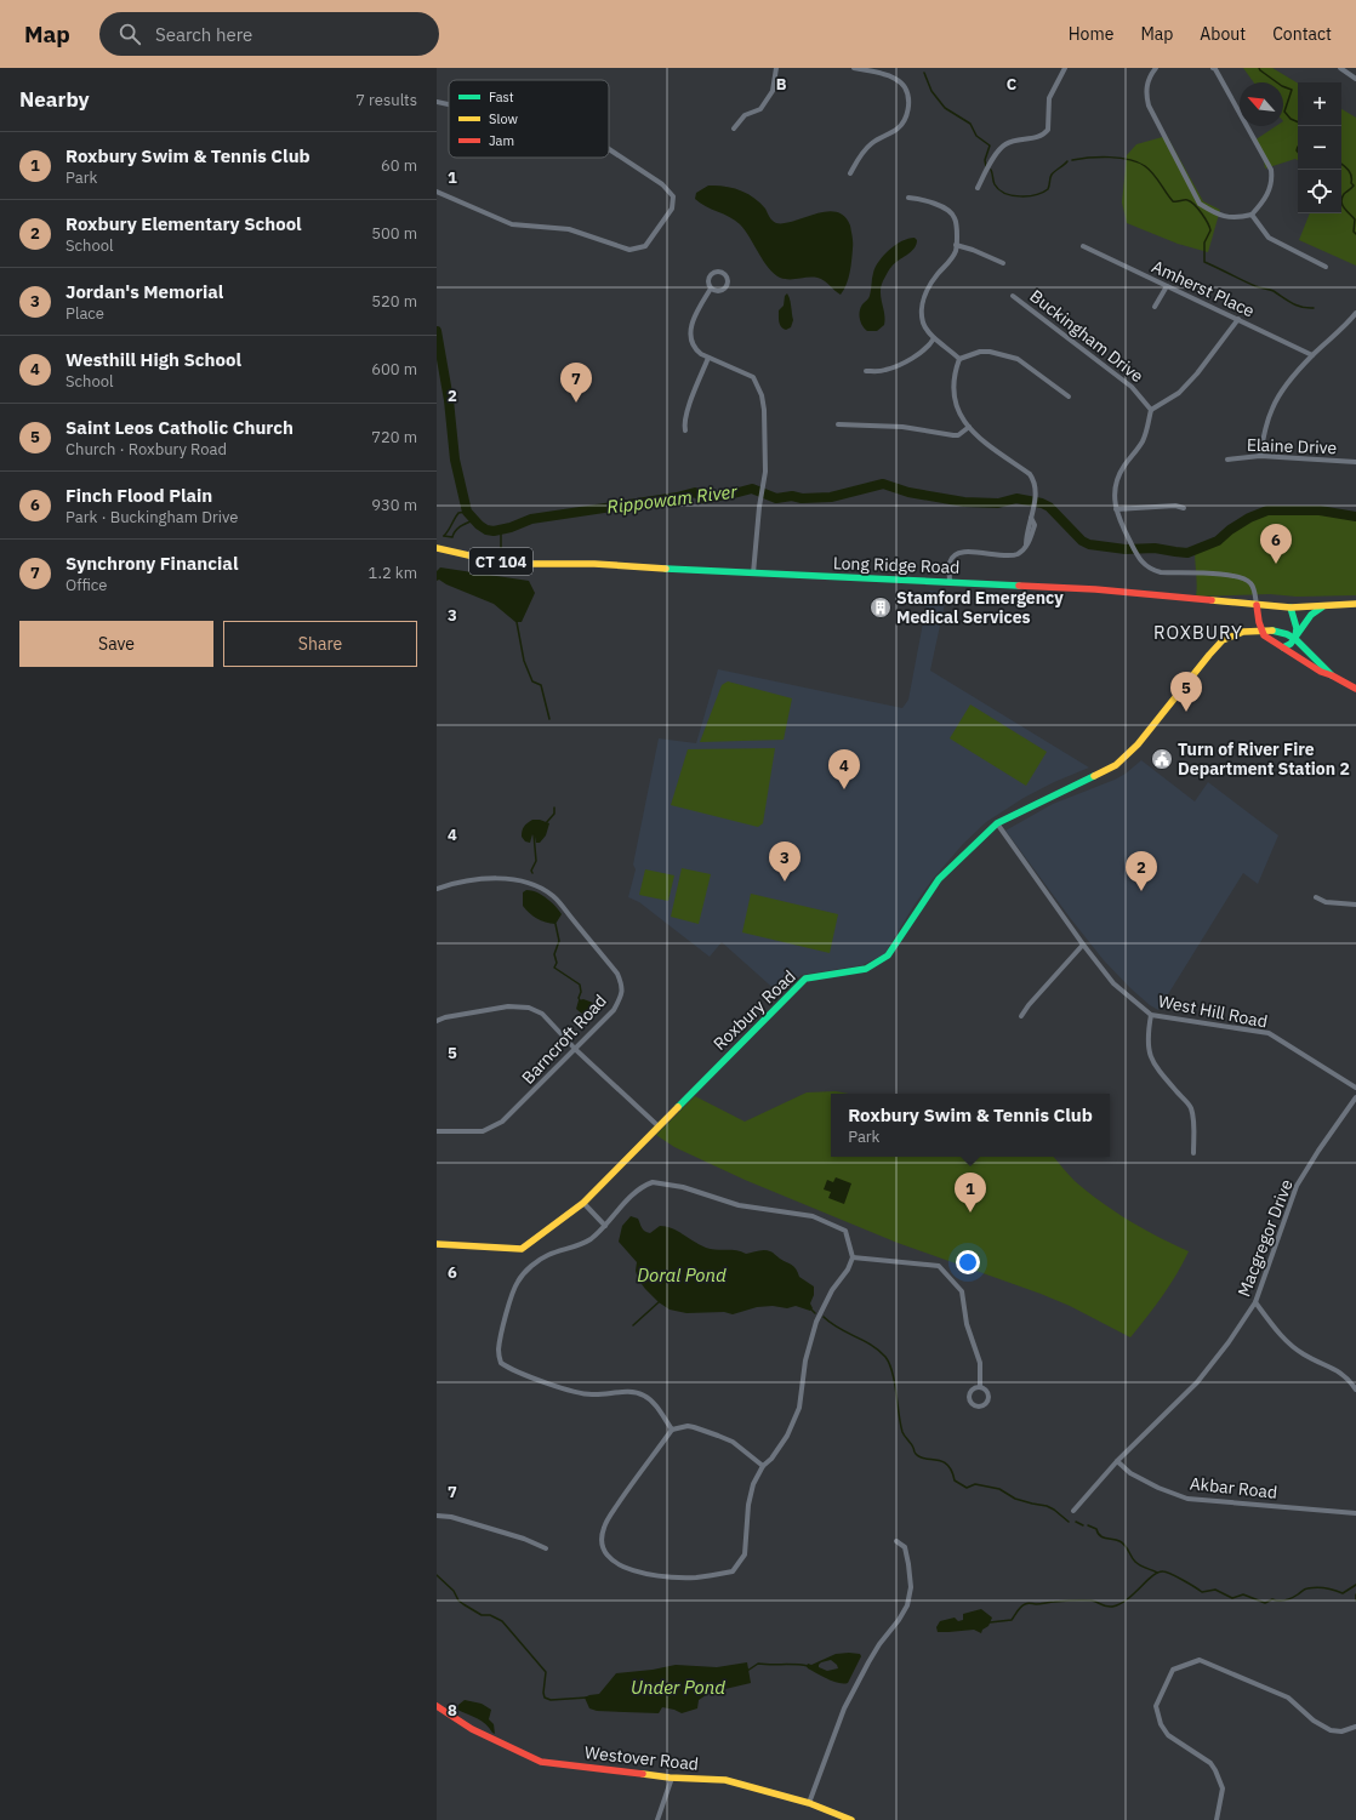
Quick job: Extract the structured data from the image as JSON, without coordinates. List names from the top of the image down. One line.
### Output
{"streets":{"street":["Amherst Place","Buckingham Drive","Elaine Drive","CT 104","Long Ridge Road","Roxbury Road","West Hill Road","Barncroft Road","Macgregor Drive","Akbar Road","Westover Road"]},"crossings":[["Roxbury Road","West Hill Road"],["Macgregor Drive","Akbar Road"]],"districts":["ROXBURY"],"water":["Rippowam River","Doral Pond","Under Pond"],"places":{"building":["Stamford Emergency Medical Services"],"public building":["Turn of River Fire Department Station 2"]},"legend":["Fast","Slow","Jam"],"north":"top left","page":{"header":"Map","search":"Search here","nav":["Home","Map","About","Contact"],"heading":["Nearby","7 results"],"map_buttons":["+","−"],"list":[{"mark":"1","name":"Roxbury Swim & Tennis Club","note":"Park","value":"60 m"},{"mark":"2","name":"Roxbury Elementary School","note":"School","value":"500 m"},{"mark":"3","name":"Jordan's Memorial","note":"Place","value":"520 m"},{"mark":"4","name":"Westhill High School","note":"School","value":"600 m"},{"mark":"5","name":"Saint Leos Catholic Church","note":"Church · Roxbury Road","value":"720 m"},{"mark":"6","name":"Finch Flood Plain","note":"Park · Buckingham Drive","value":"930 m"},{"mark":"7","name":"Synchrony Financial","note":"Office","value":"1.2 km"}],"pins":["7","6","5","4","3","2","1"],"buttons":["Save","Share"],"popup":["Roxbury Swim & Tennis Club","Park"]},"grid":{"columns":["B","C"],"rows":["1","2","3","4","5","6","7","8"]}}
